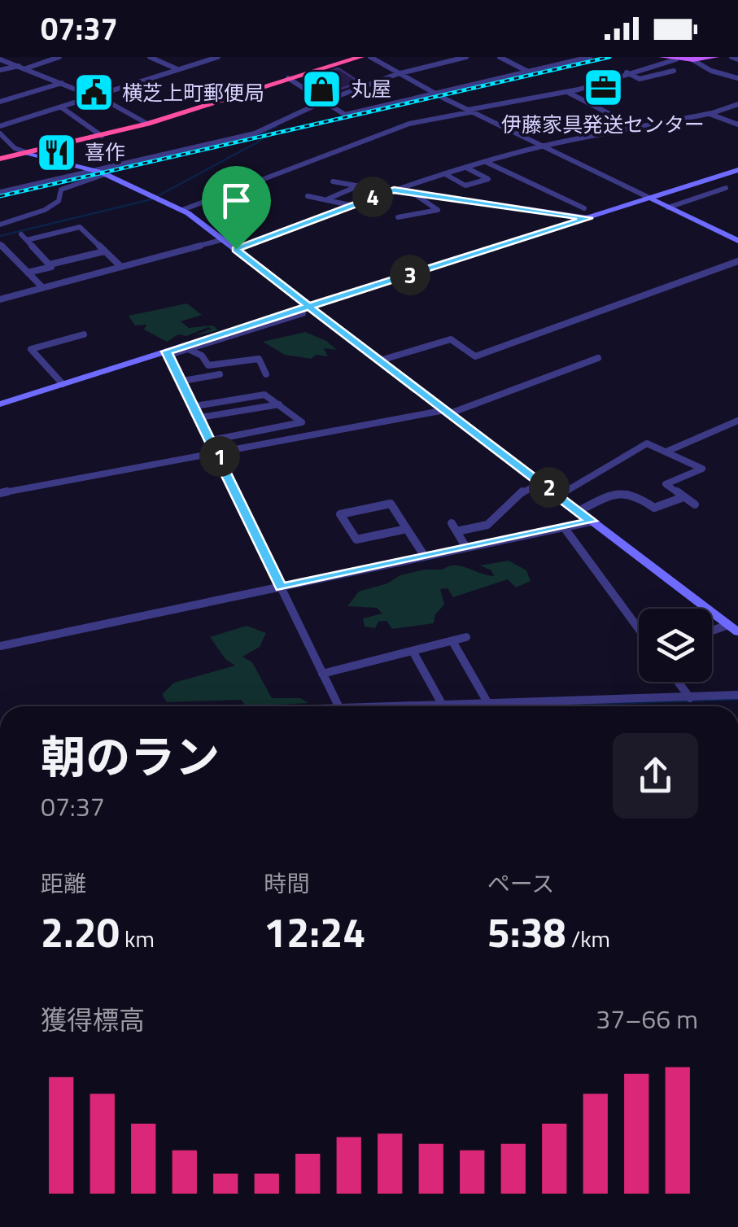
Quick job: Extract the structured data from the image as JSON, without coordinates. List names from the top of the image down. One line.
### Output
{"places":{"office":["伊藤家具発送センター"],"shop":["丸屋"],"public building":["横芝上町郵便局"],"restaurant":["喜作"]},"page":{"status":"07:37","pins":["4","3","1","2"],"heading":["朝のラン","07:37"],"stats":[["距離","2.20 km"],["時間","12:24"],["ペース","5:38 /km"]],"chart":["獲得標高","37–66 m"]}}
